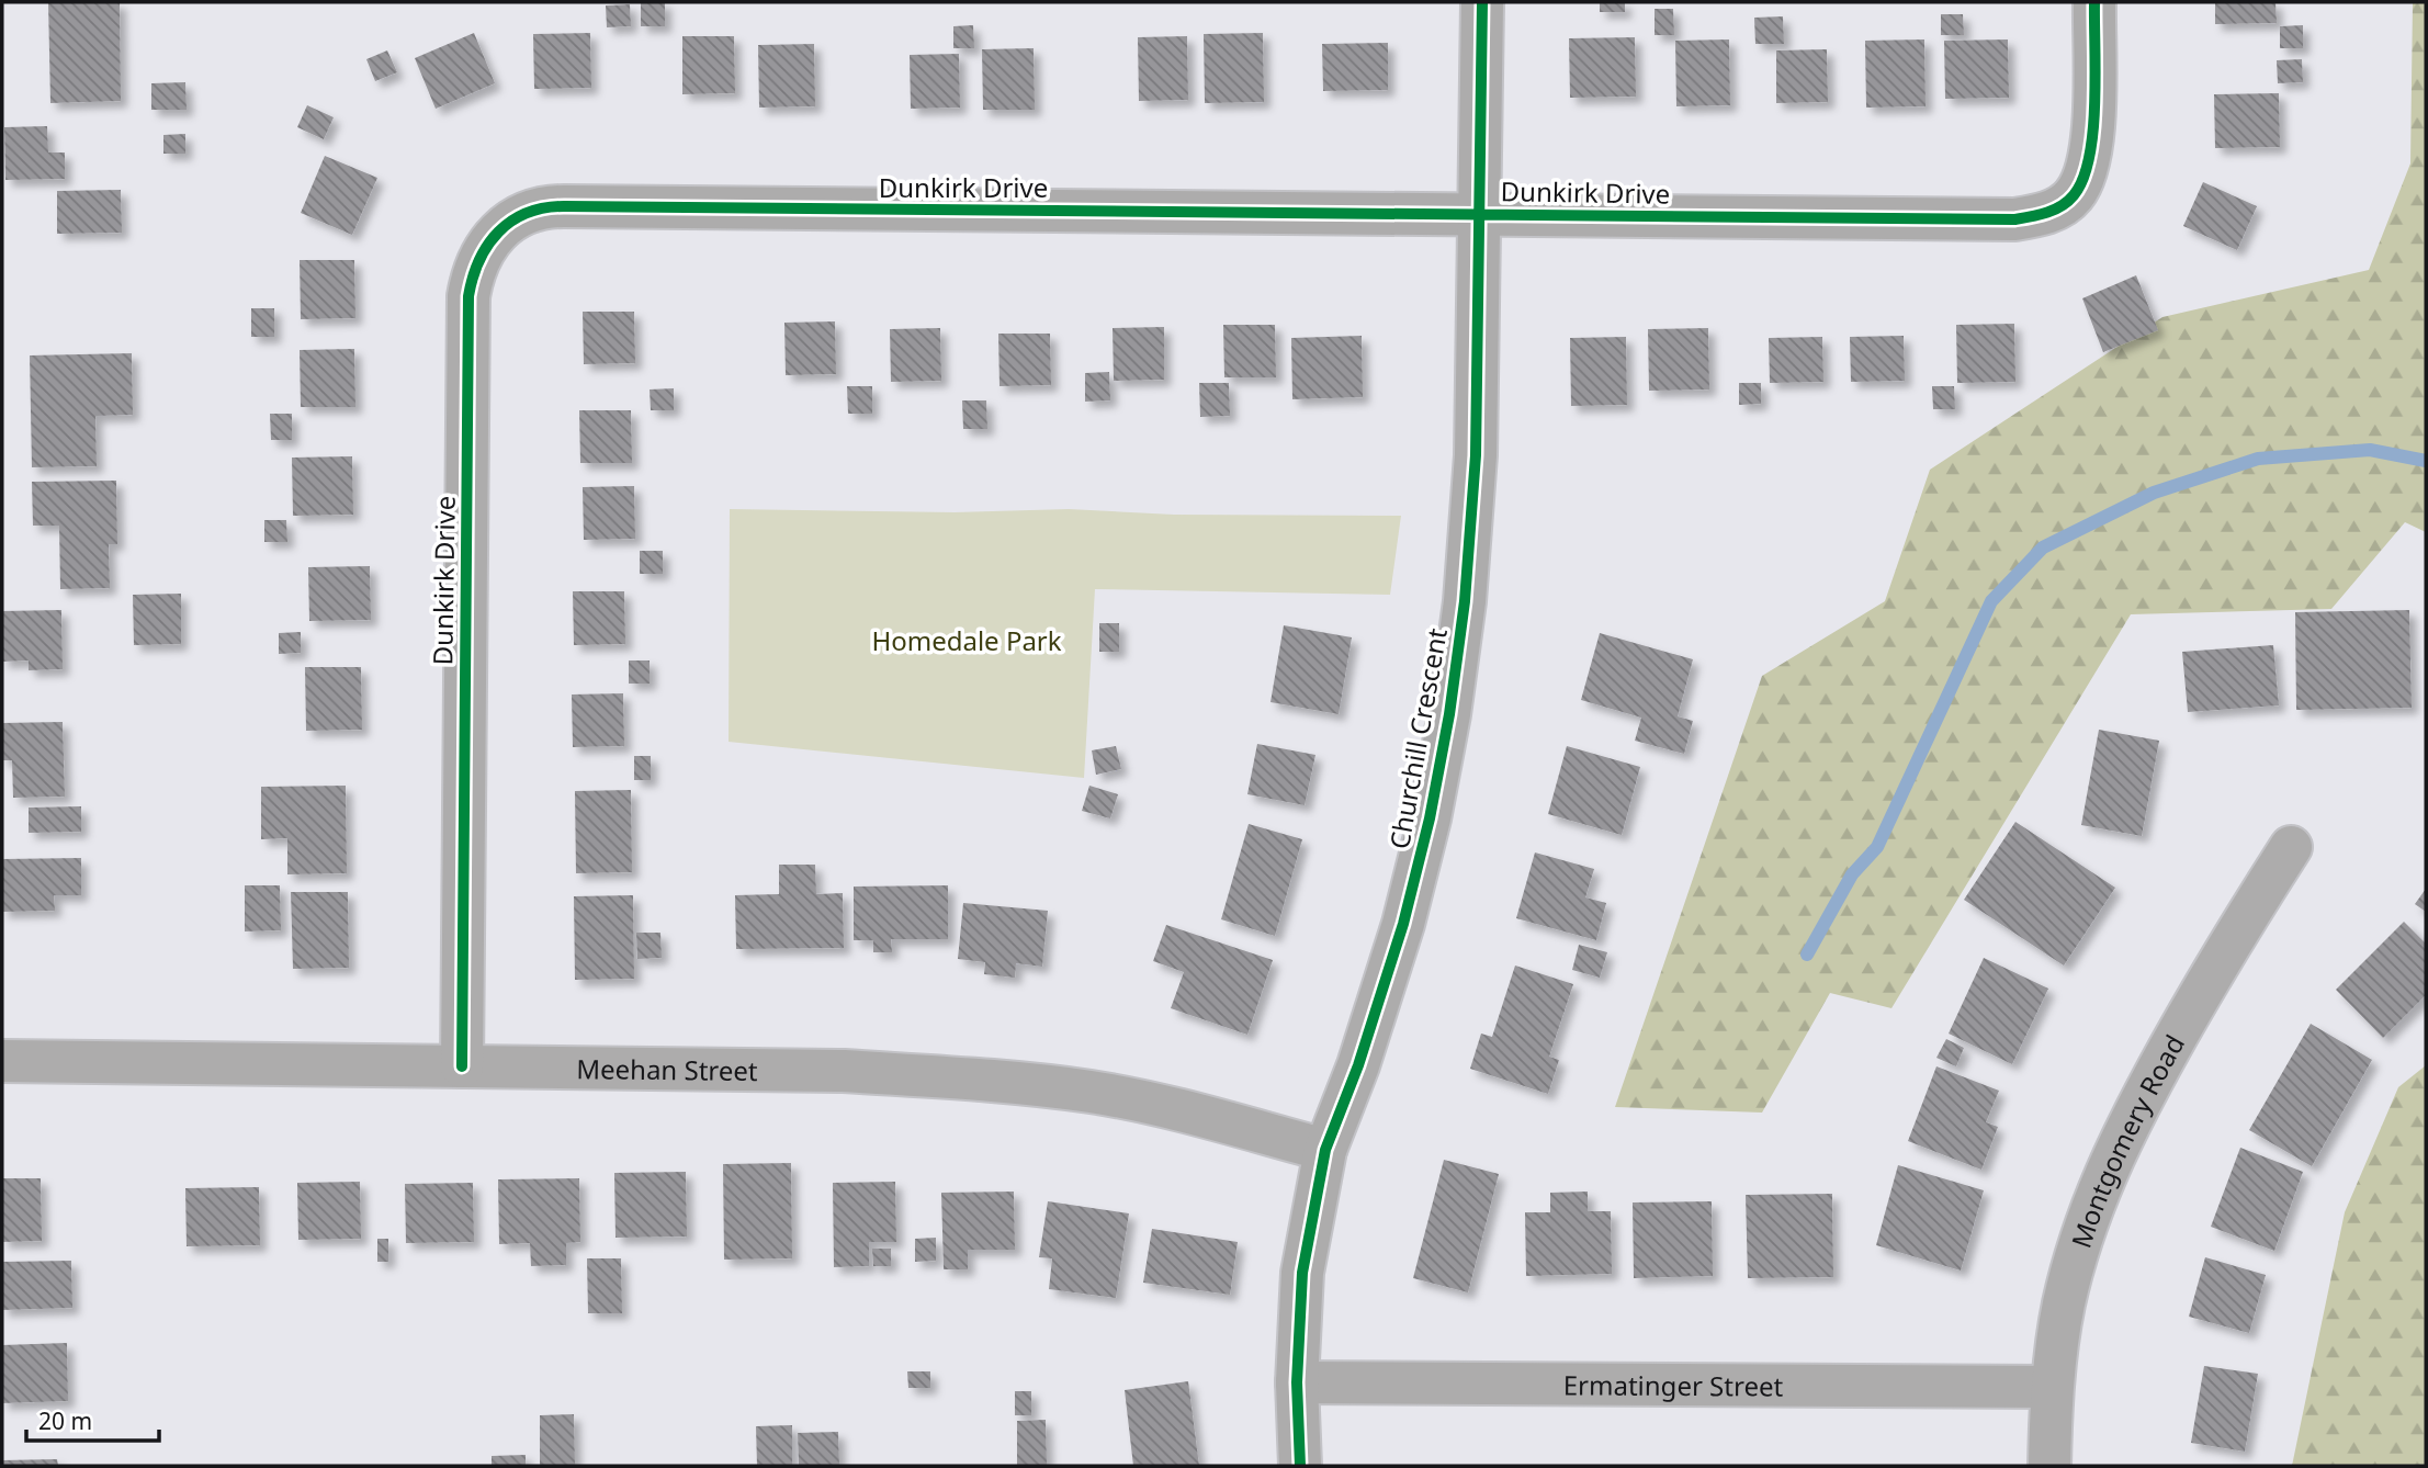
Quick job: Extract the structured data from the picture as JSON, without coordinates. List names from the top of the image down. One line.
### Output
{"streets":{"street":["Dunkirk Drive","Churchill Crescent","Meehan Street","Montgomery Road","Ermatinger Street"]},"crossings":[["Dunkirk Drive","Churchill Crescent"],["Dunkirk Drive","Meehan Street"],["Churchill Crescent","Meehan Street"],["Churchill Crescent","Ermatinger Street"],["Montgomery Road","Ermatinger Street"]],"parks":["Homedale Park"],"scale_bar":"20 m"}
